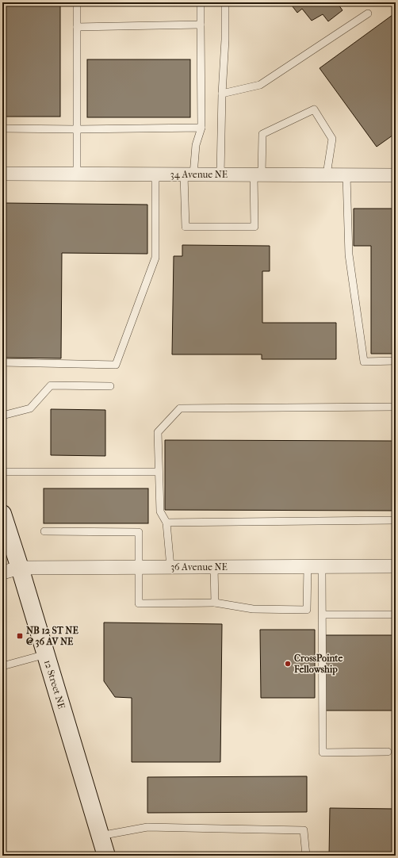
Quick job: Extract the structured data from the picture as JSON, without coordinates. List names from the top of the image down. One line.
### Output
{"streets":{"street":["34 Avenue NE","36 Avenue NE","12 Street NE"]},"crossings":[["36 Avenue NE","12 Street NE"]],"places":{"transit":["NB 12 ST NE @ 36 AV NE"],"other":["CrossPointe Fellowship"]}}
